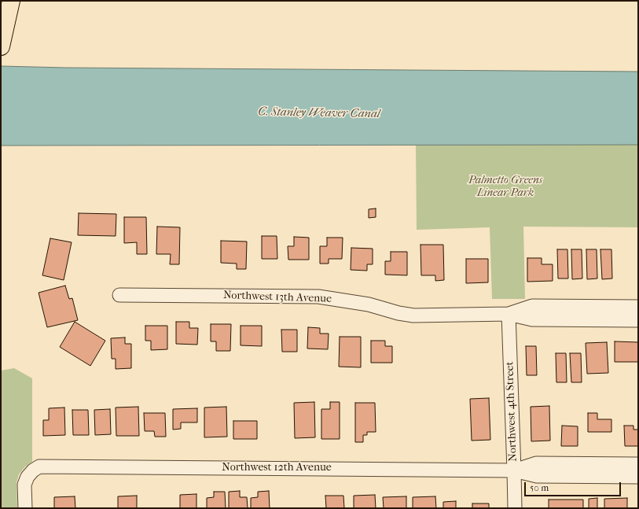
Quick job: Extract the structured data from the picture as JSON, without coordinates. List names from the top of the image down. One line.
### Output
{"streets":{"street":["Northwest 13th Avenue","Northwest 4th Street","Northwest 12th Avenue"]},"crossings":[["Northwest 13th Avenue","Northwest 4th Street"],["Northwest 4th Street","Northwest 12th Avenue"]],"water":["C. Stanley Weaver Canal"],"parks":["Palmetto Greens Linear Park"],"scale_bar":"50 m"}
